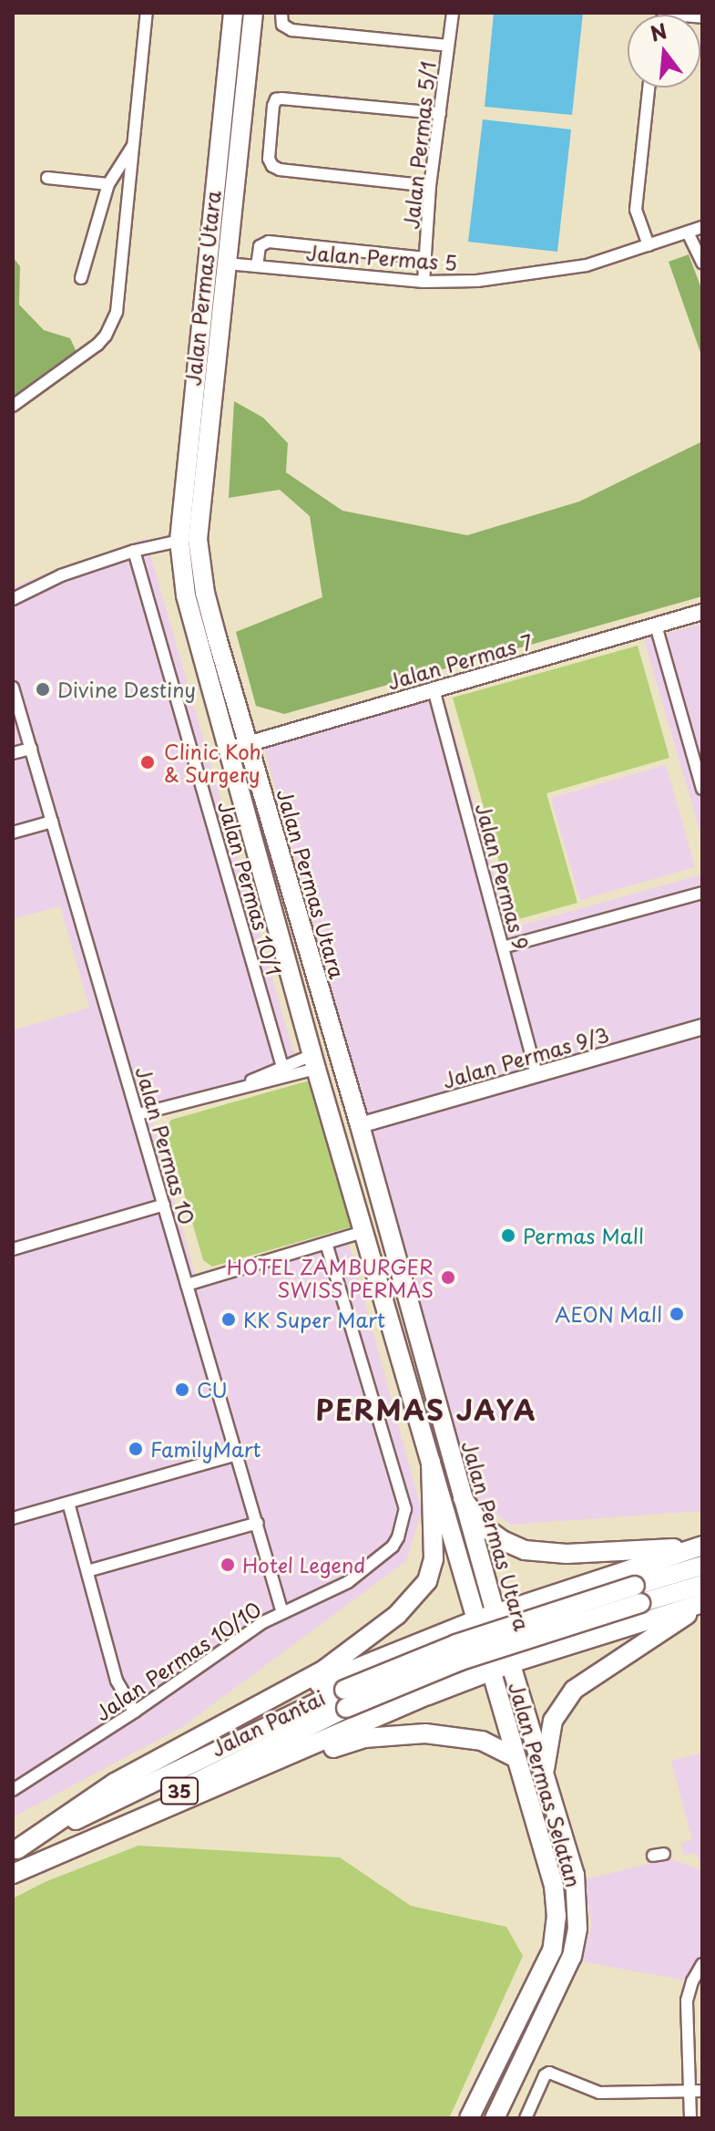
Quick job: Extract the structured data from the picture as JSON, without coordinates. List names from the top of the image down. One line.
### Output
{"streets":{"main road":["Jalan Permas Utara","Jalan Pantai","Jalan Permas Selatan","35"],"street":["Jalan Permas 5/1","Jalan Permas 5","Jalan Permas 7","Jalan Permas 9","Jalan Permas 10/1","Jalan Permas 9/3","Jalan Permas 10","Jalan Permas 10/10"]},"crossings":[["Jalan Permas 5/1","Jalan Permas 5"],["Jalan Permas 5","Jalan Permas Utara"],["Jalan Permas Utara","Jalan Permas 7"],["Jalan Permas Utara","Jalan Permas 9/3"],["Jalan Permas Utara","Jalan Permas Selatan"],["Jalan Permas 7","Jalan Permas 9"],["Jalan Permas 9","Jalan Permas 9/3"],["Jalan Permas 10","Jalan Permas 10/10"],["Jalan Pantai","35"]],"districts":["PERMAS JAYA"],"places":["Divine Destiny","Clinic Koh & Surgery","Permas Mall","HOTEL ZAMBURGER SWISS PERMAS","AEON Mall","KK Super Mart","CU","FamilyMart","Hotel Legend"],"north":"top"}
